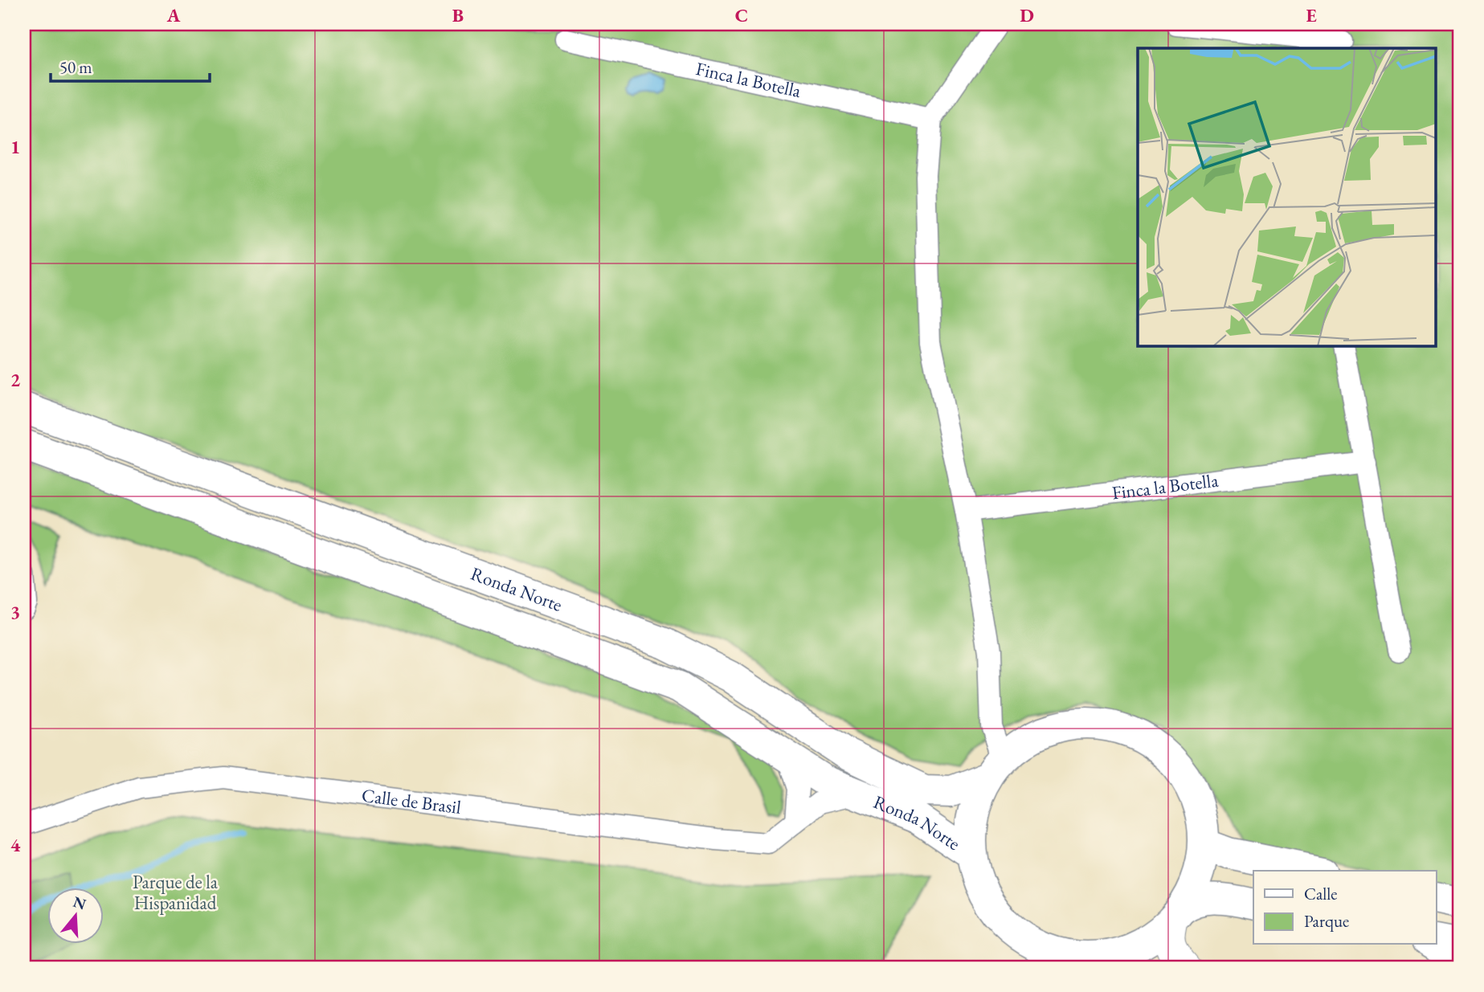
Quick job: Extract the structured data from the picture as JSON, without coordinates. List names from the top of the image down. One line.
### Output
{"streets":{"main road":["Ronda Norte"],"street":["Finca la Botella","Calle de Brasil"]},"crossings":[["Ronda Norte","Calle de Brasil"]],"parks":["Parque de la Hispanidad"],"legend":["Calle","Parque"],"scale_bar":"50 m","north":"top","grid":{"columns":["A","B","C","D","E"],"rows":["1","2","3","4"]}}
